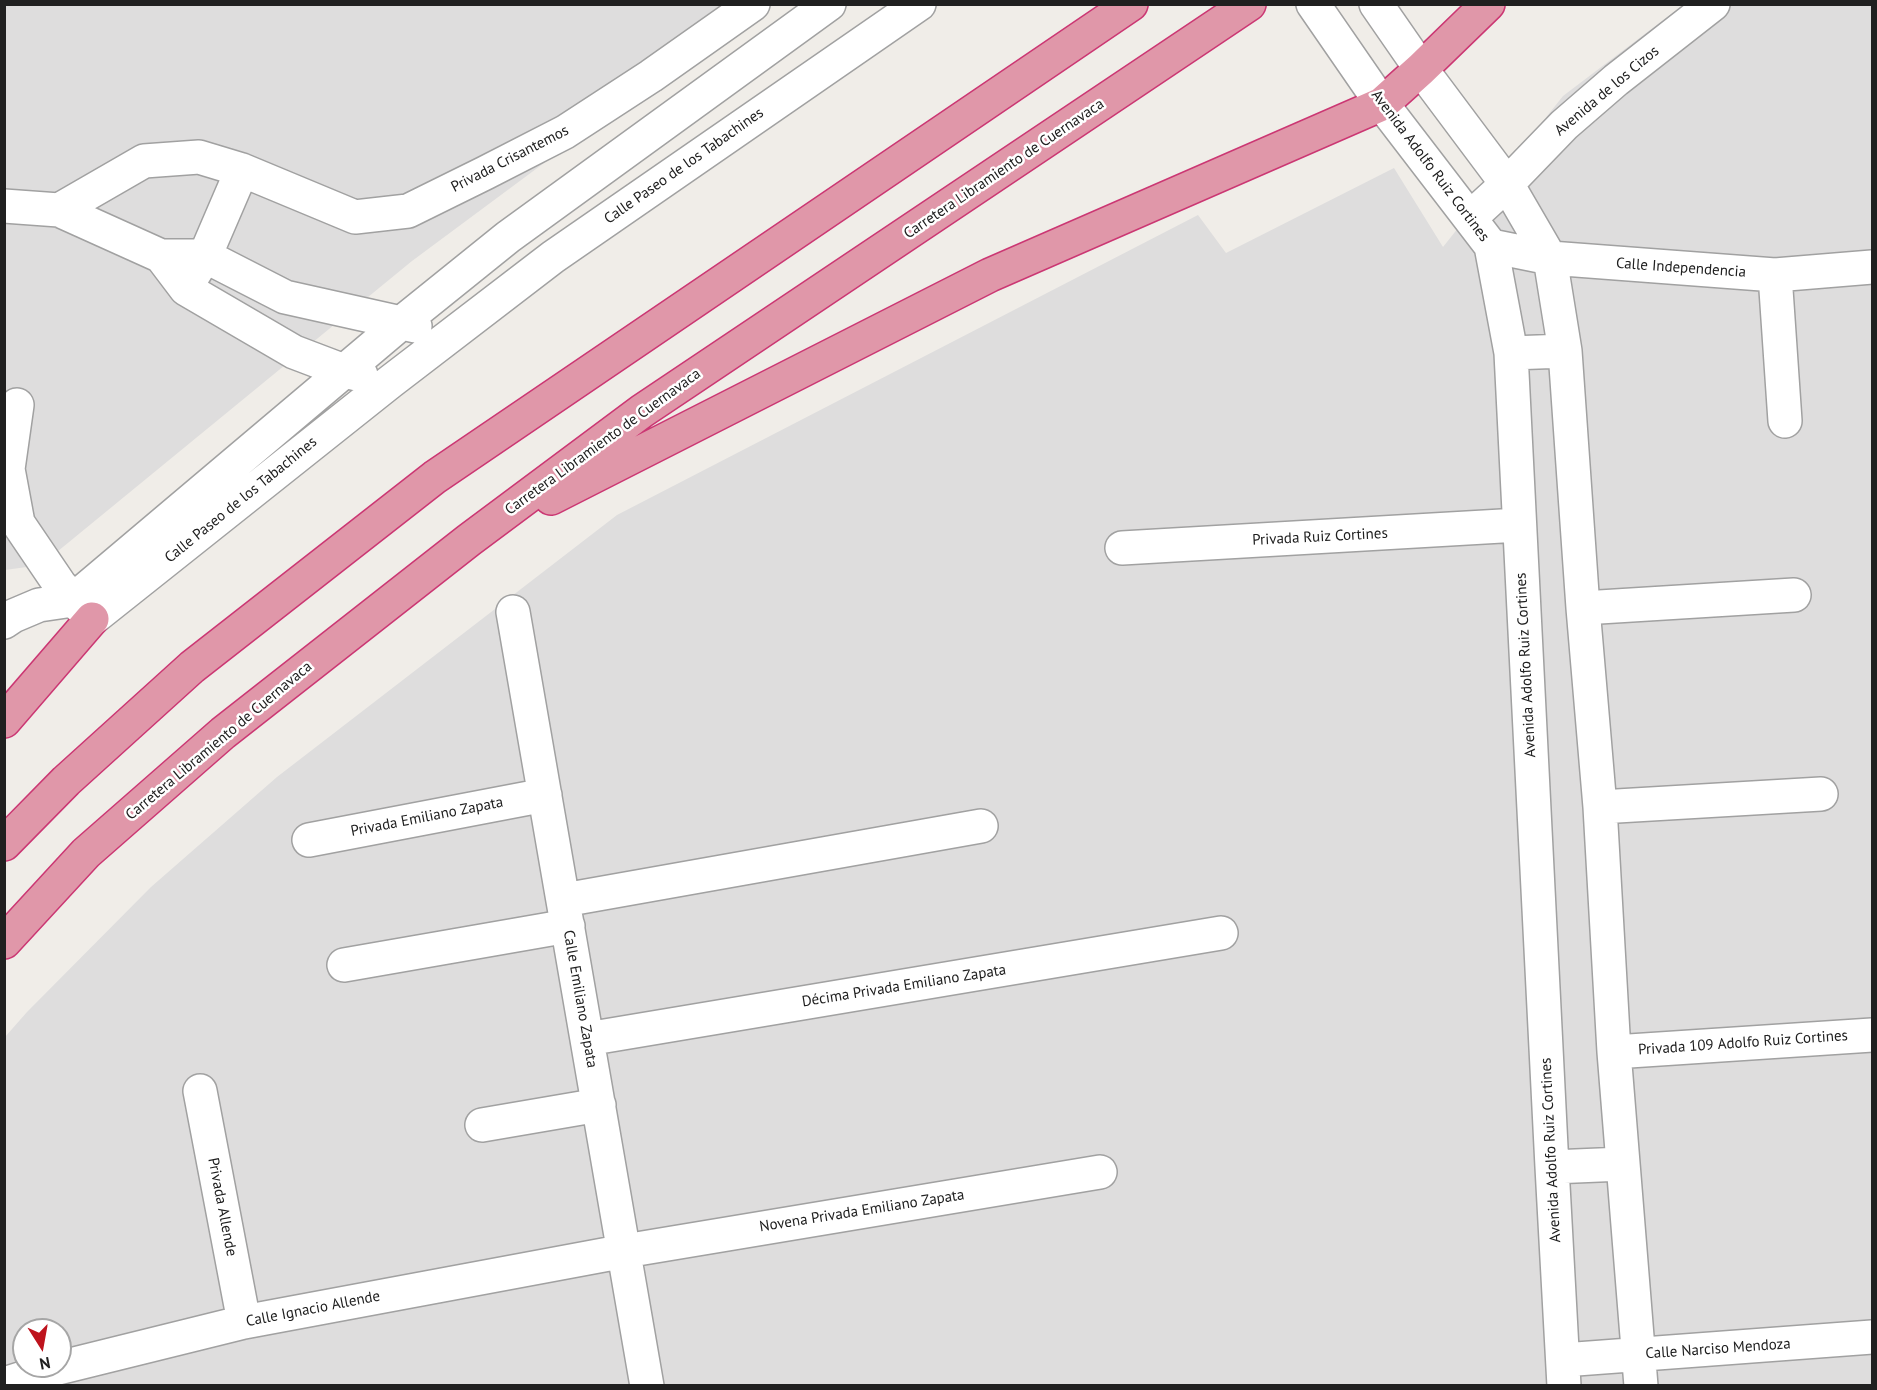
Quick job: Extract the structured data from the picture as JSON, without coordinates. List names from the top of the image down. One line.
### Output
{"streets":{"highway":["Carretera Libramiento de Cuernavaca"],"street":["Avenida de los Cizos","Privada Crisantemos","Calle Paseo de los Tabachines","Avenida Adolfo Ruiz Cortines","Calle Independencia","Privada Ruiz Cortines","Privada Emiliano Zapata","Décima Privada Emiliano Zapata","Calle Emiliano Zapata","Privada 109 Adolfo Ruiz Cortines","Privada Allende","Novena Privada Emiliano Zapata","Calle Ignacio Allende","Calle Narciso Mendoza"]},"crossings":[["Avenida de los Cizos","Avenida Adolfo Ruiz Cortines"],["Avenida Adolfo Ruiz Cortines","Calle Independencia"],["Avenida Adolfo Ruiz Cortines","Privada Ruiz Cortines"],["Avenida Adolfo Ruiz Cortines","Calle Narciso Mendoza"],["Privada Emiliano Zapata","Calle Emiliano Zapata"],["Décima Privada Emiliano Zapata","Calle Emiliano Zapata"],["Calle Emiliano Zapata","Novena Privada Emiliano Zapata"],["Calle Emiliano Zapata","Calle Ignacio Allende"],["Privada Allende","Calle Ignacio Allende"],["Novena Privada Emiliano Zapata","Calle Ignacio Allende"]],"north":"bottom"}
